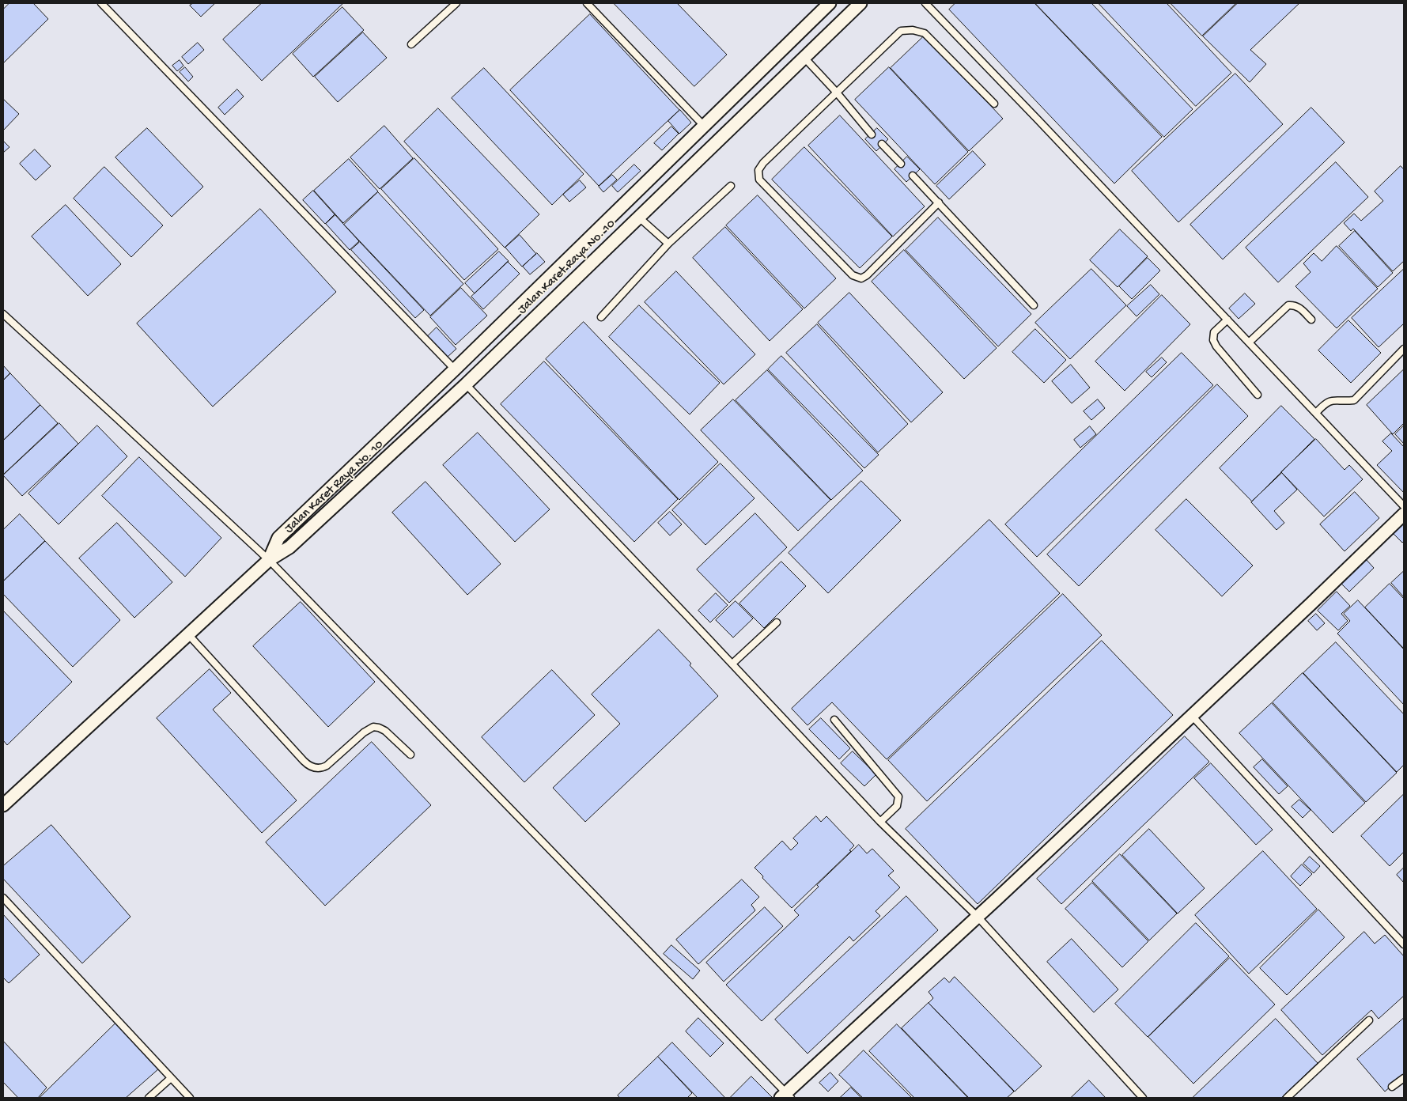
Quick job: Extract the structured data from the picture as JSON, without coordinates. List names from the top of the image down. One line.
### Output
{"streets":{"street":["Jalan Karet Raya No. 10"]}}
